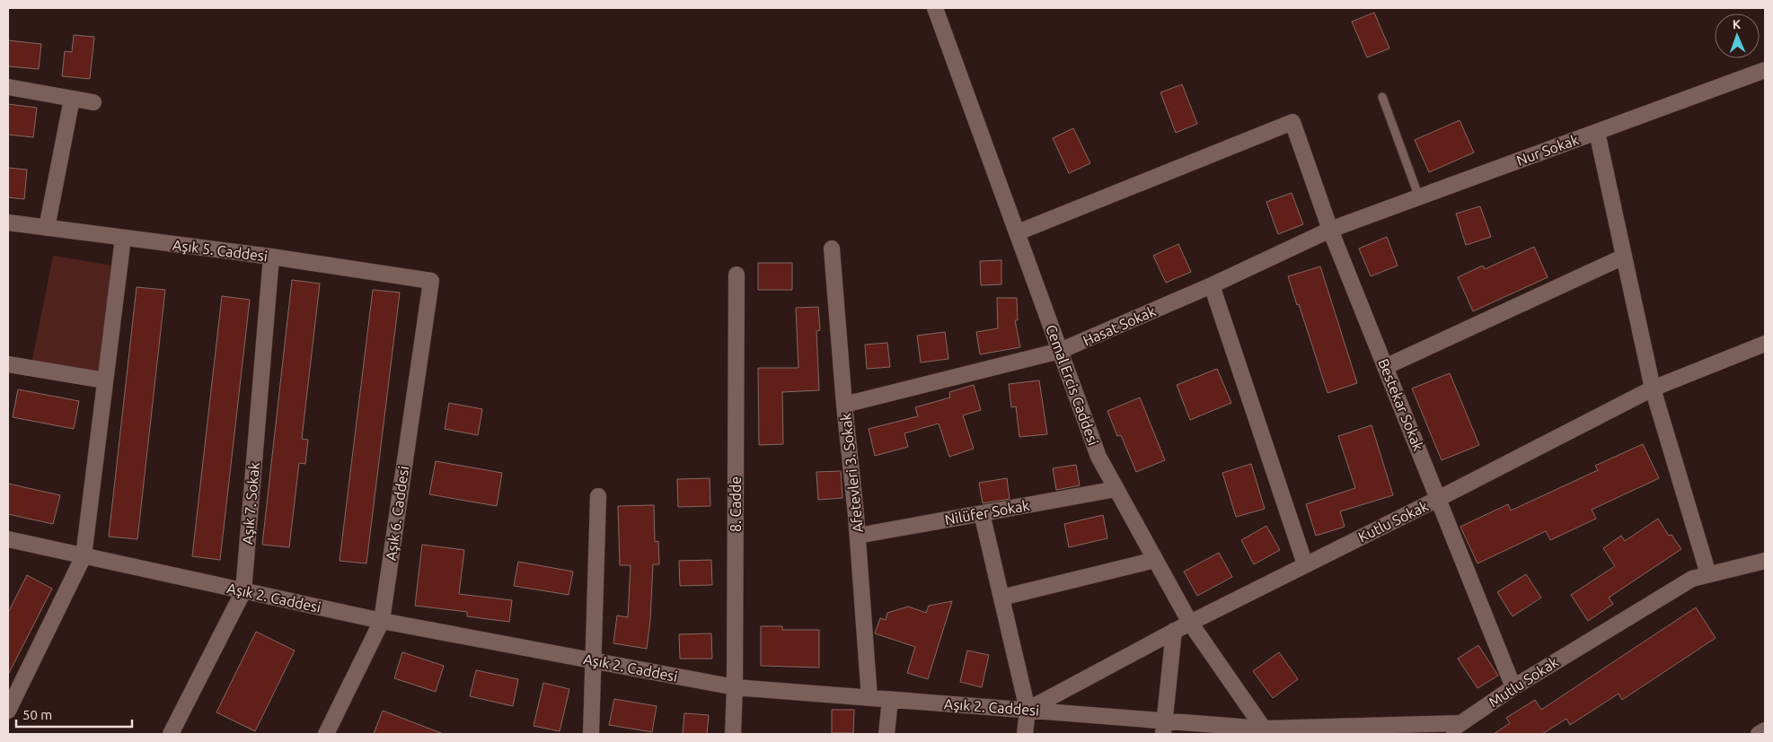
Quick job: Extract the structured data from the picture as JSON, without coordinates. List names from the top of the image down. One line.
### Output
{"streets":{"street":["Nur Sokak","Aşık 5. Caddesi","Hasat Sokak","Cemal Ercis Caddesi","Bestekar Sokak","Afetevleri 3. Sokak","Aşık 7. Sokak","8. Cadde","Nilüfer Sokak","Aşık 6. Caddesi","Kutlu Sokak","Aşık 2. Caddesi","Mutlu Sokak"]},"crossings":[["Nur Sokak","Hasat Sokak"],["Nur Sokak","Bestekar Sokak"],["Aşık 5. Caddesi","Aşık 7. Sokak"],["Aşık 5. Caddesi","Aşık 6. Caddesi"],["Hasat Sokak","Cemal Ercis Caddesi"],["Hasat Sokak","Bestekar Sokak"],["Hasat Sokak","Afetevleri 3. Sokak"],["Cemal Ercis Caddesi","Bestekar Sokak"],["Cemal Ercis Caddesi","Nilüfer Sokak"],["Cemal Ercis Caddesi","Kutlu Sokak"],["Cemal Ercis Caddesi","Aşık 2. Caddesi"],["Bestekar Sokak","Kutlu Sokak"],["Bestekar Sokak","Mutlu Sokak"],["Afetevleri 3. Sokak","Nilüfer Sokak"],["Afetevleri 3. Sokak","Aşık 2. Caddesi"],["Aşık 7. Sokak","Aşık 2. Caddesi"],["8. Cadde","Aşık 2. Caddesi"],["Aşık 6. Caddesi","Aşık 2. Caddesi"],["Kutlu Sokak","Aşık 2. Caddesi"]],"scale_bar":"50 m","north":"top"}
